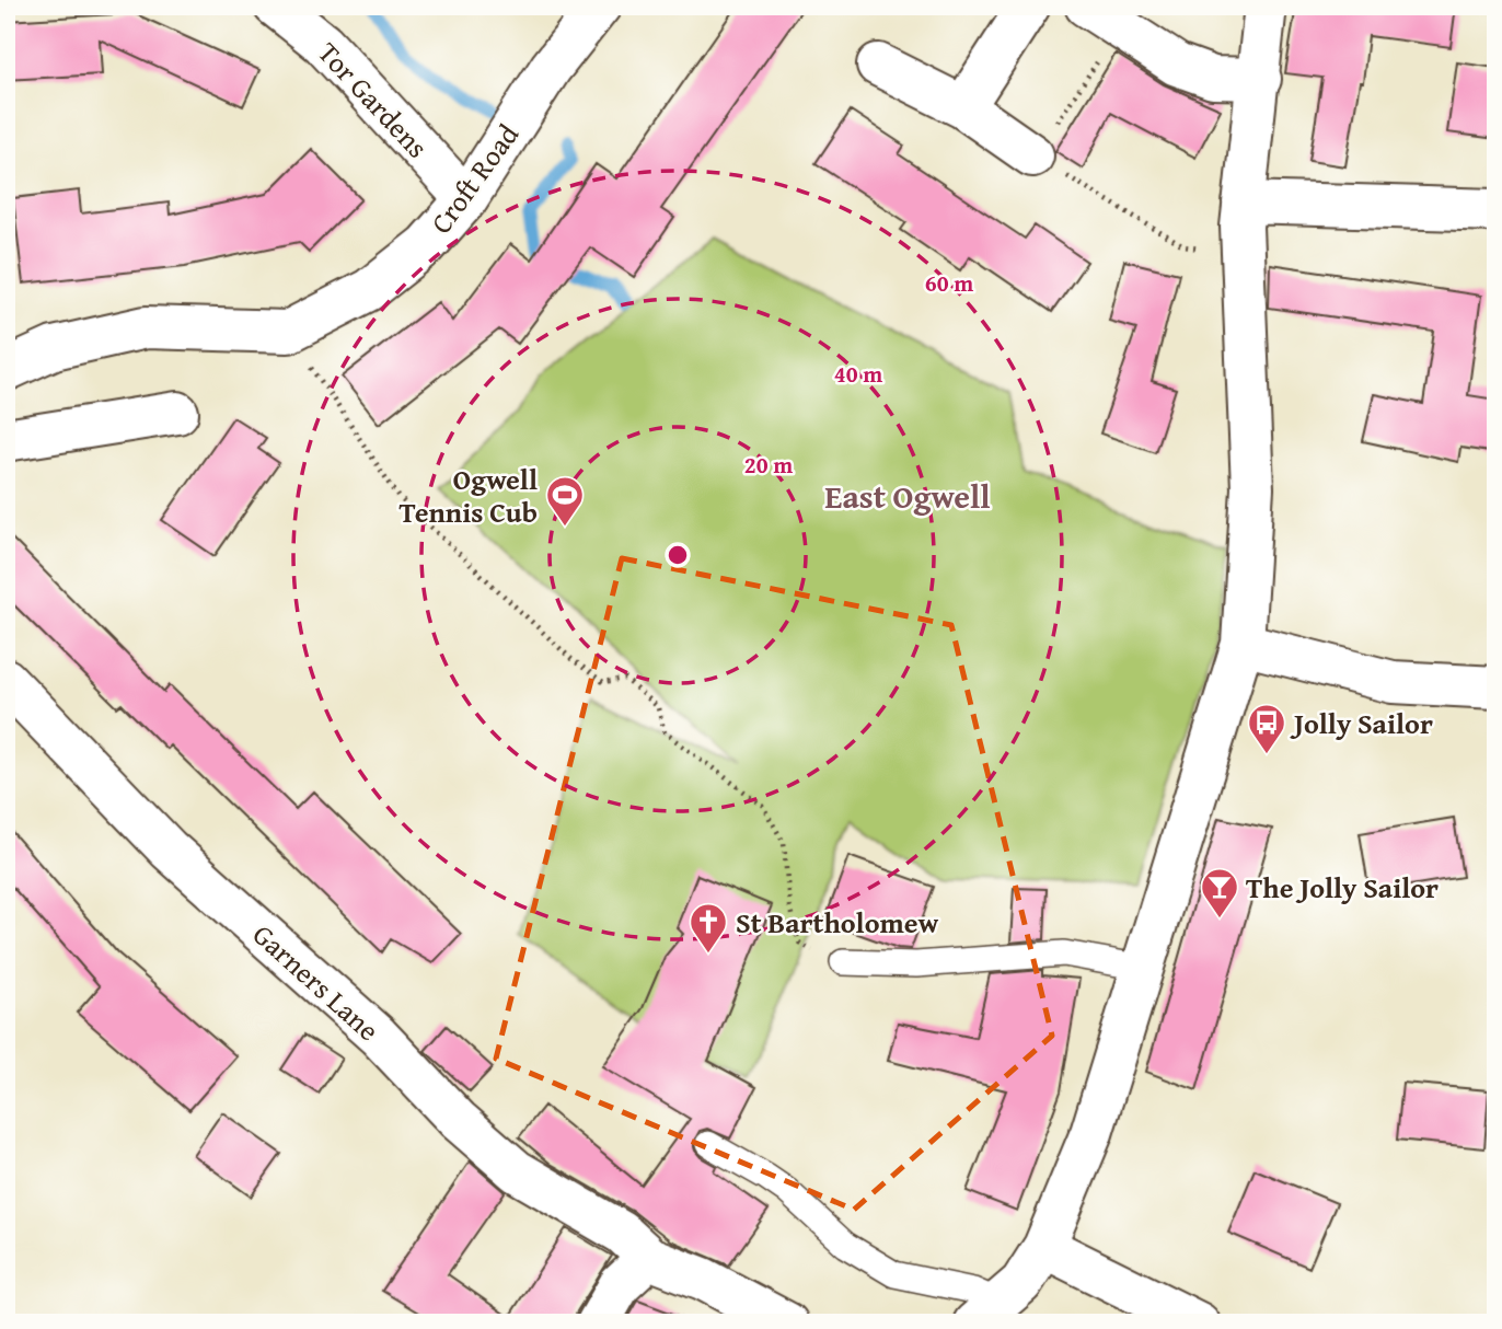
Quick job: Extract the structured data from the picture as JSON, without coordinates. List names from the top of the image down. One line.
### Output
{"streets":{"street":["Tor Gardens","Croft Road","Garners Lane"]},"crossings":[["Tor Gardens","Croft Road"]],"districts":["East Ogwell"],"places":{"sports":["Ogwell Tennis Cub"],"bus stop":["Jolly Sailor"],"bar":["The Jolly Sailor"],"church":["St Bartholomew"]},"rings":["60 m","40 m","20 m"]}
